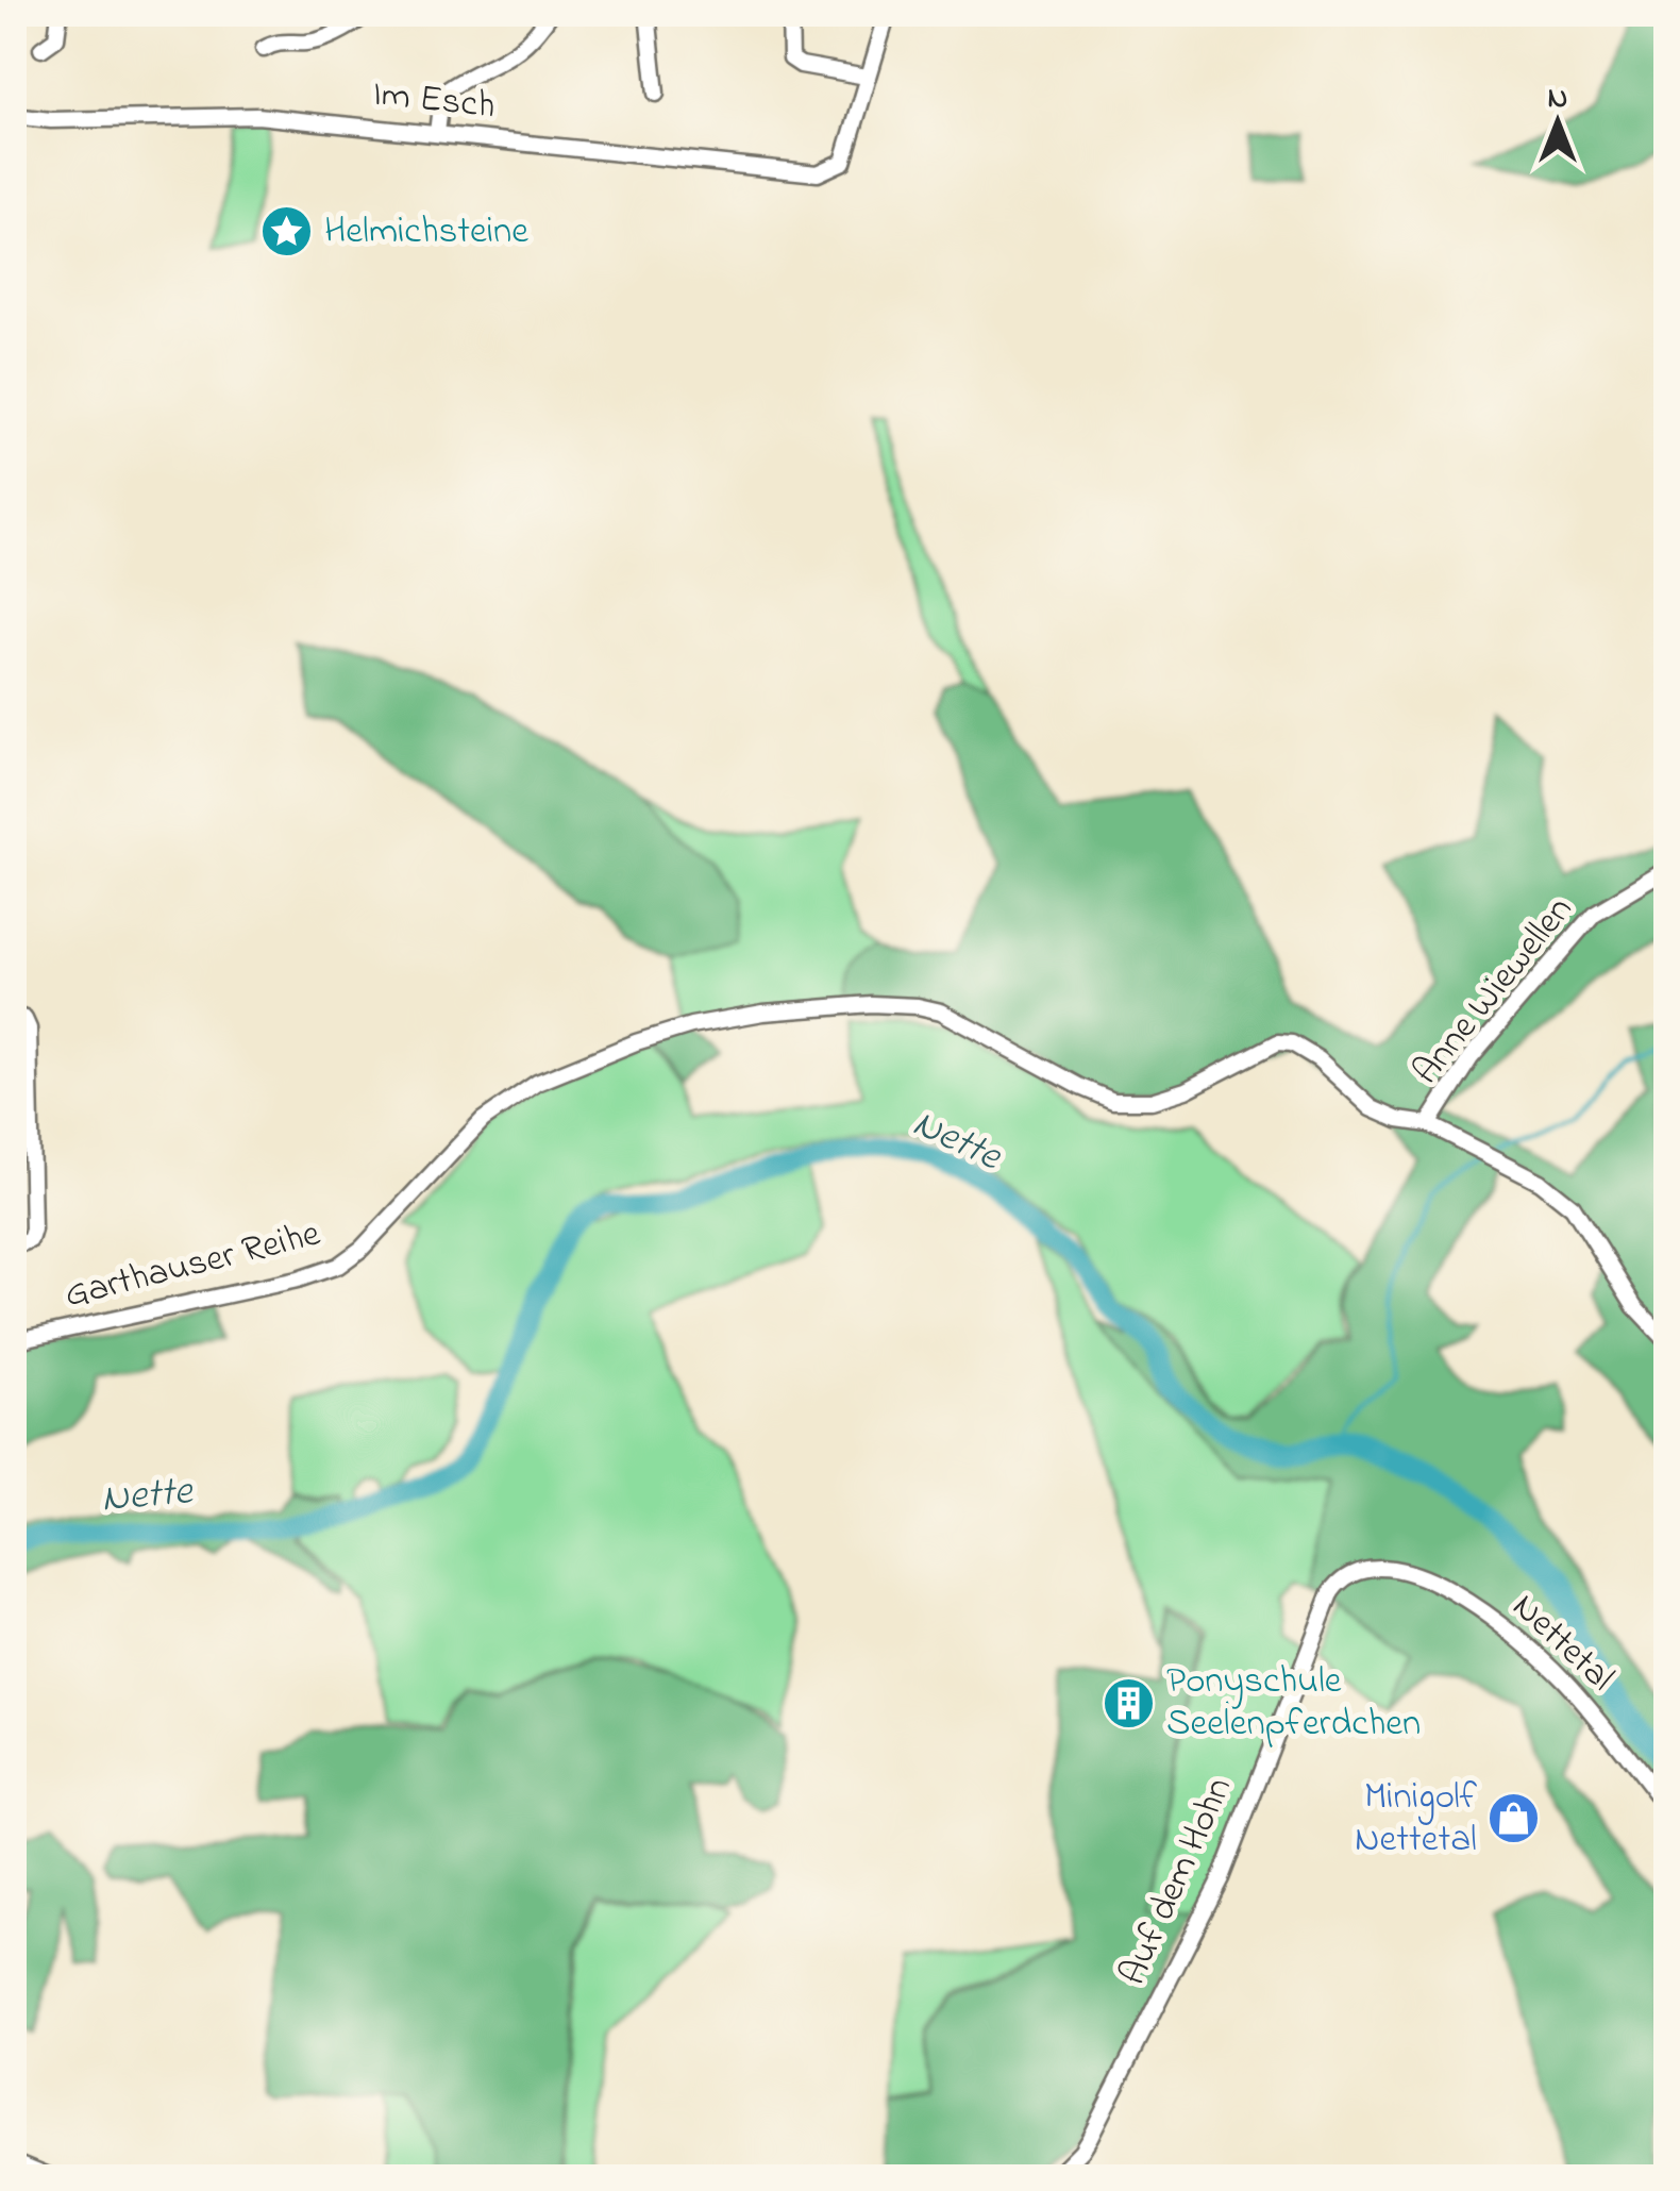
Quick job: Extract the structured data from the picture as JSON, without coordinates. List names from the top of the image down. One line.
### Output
{"streets":{"street":["Im Esch","Anne Wiewellen","Garthauser Reihe","Nettetal","Auf dem Hohn"]},"crossings":[["Anne Wiewellen","Garthauser Reihe"],["Nettetal","Auf dem Hohn"]],"water":["Nette"],"places":{"place":["Helmichsteine"],"building":["Ponyschule Seelenpferdchen"],"shop":["Minigolf Nettetal"]},"north":"top"}
